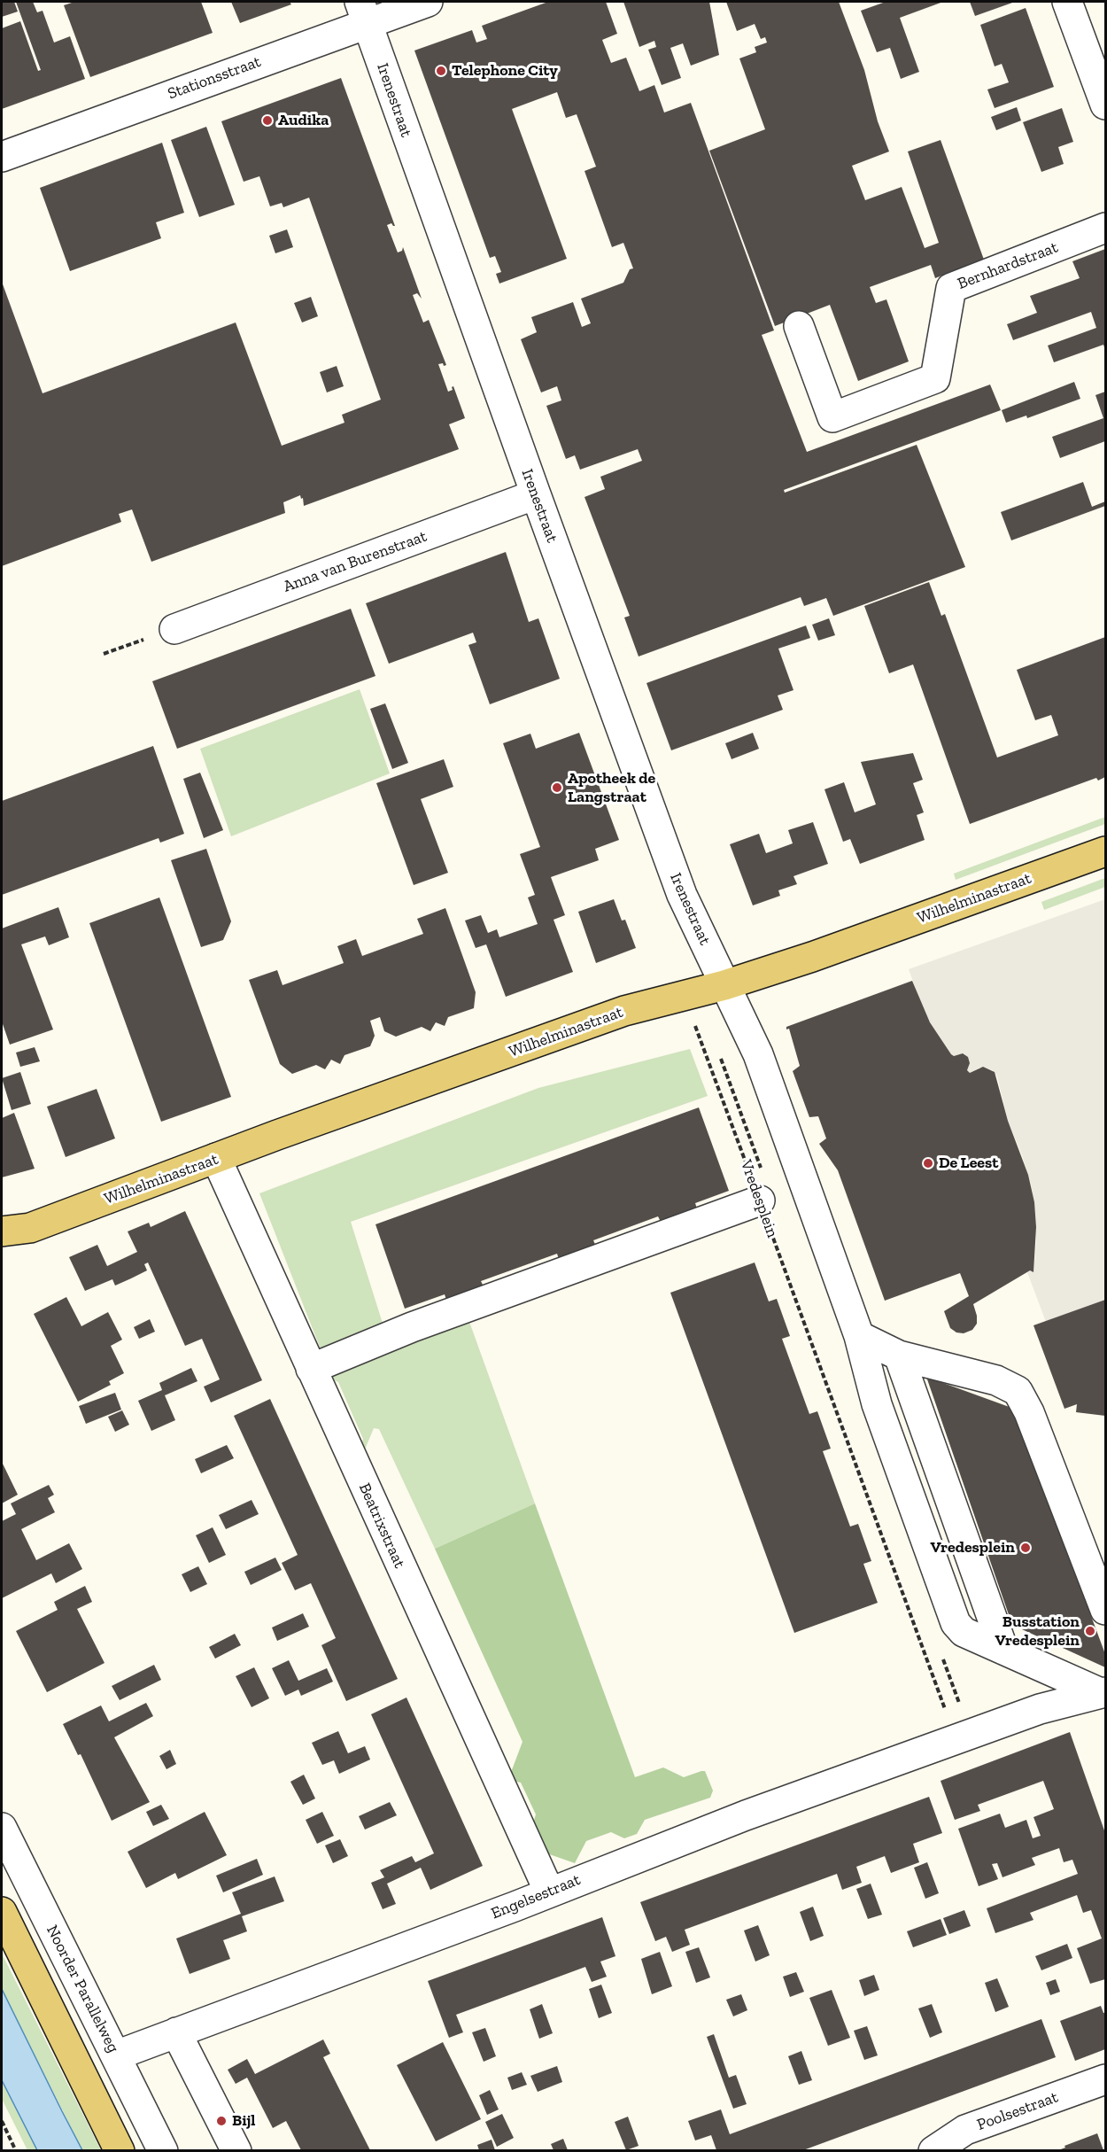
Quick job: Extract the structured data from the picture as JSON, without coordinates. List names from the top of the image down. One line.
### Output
{"streets":{"main road":["Wilhelminastraat"],"street":["Stationsstraat","Irenestraat","Bernhardstraat","Anna van Burenstraat","Beatrixstraat","Engelsestraat","Noorder Parallelweg","Poolsestraat"],"path":["Vredesplein"]},"crossings":[["Stationsstraat","Irenestraat"],["Irenestraat","Anna van Burenstraat"],["Irenestraat","Wilhelminastraat"],["Wilhelminastraat","Vredesplein"],["Wilhelminastraat","Beatrixstraat"],["Vredesplein","Engelsestraat"],["Beatrixstraat","Engelsestraat"],["Engelsestraat","Noorder Parallelweg"]],"places":["Telephone City","Audika","Apotheek de Langstraat","De Leest","Vredesplein","Busstation Vredesplein","Bijl"]}
